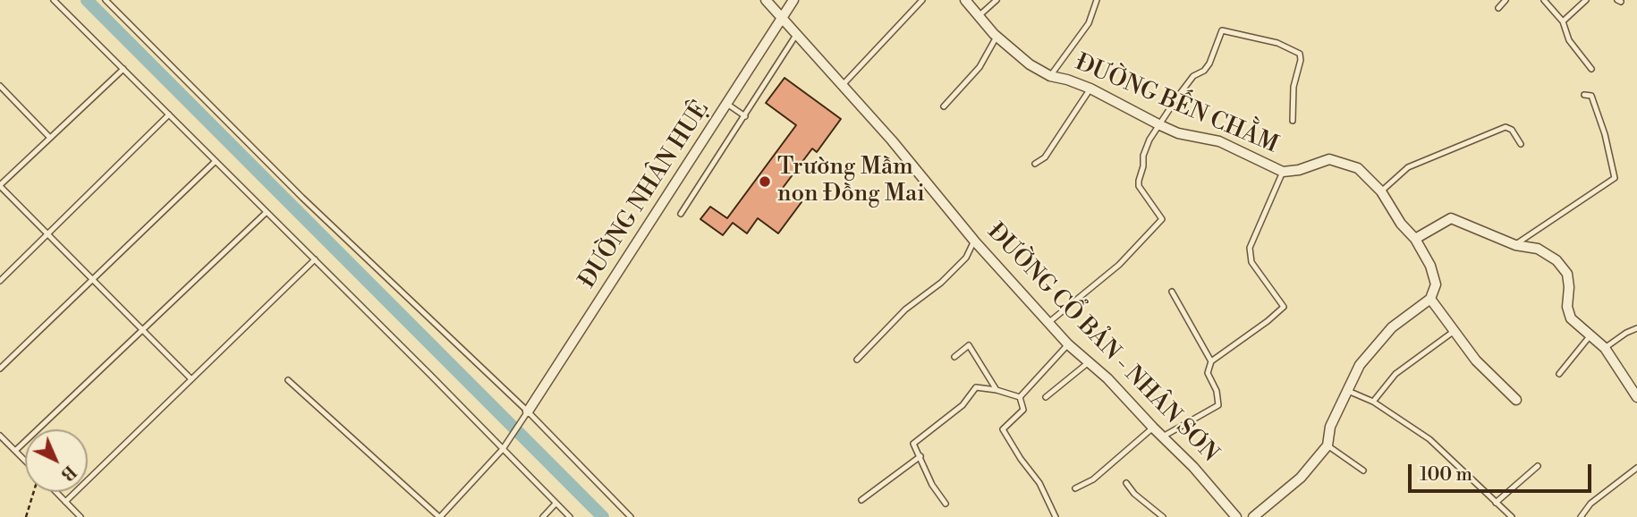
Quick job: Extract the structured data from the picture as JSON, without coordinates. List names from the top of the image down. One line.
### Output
{"streets":{"street":["ĐƯỜNG BẾN CHẰM","ĐƯỜNG NHÂN HUỆ","ĐƯỜNG CỔ BẢN - NHÂN SƠN"]},"crossings":[["ĐƯỜNG NHÂN HUỆ","ĐƯỜNG CỔ BẢN - NHÂN SƠN"]],"places":["Trường Mầm non Đồng Mai"],"scale_bar":"100 m","north":"bottom right"}
